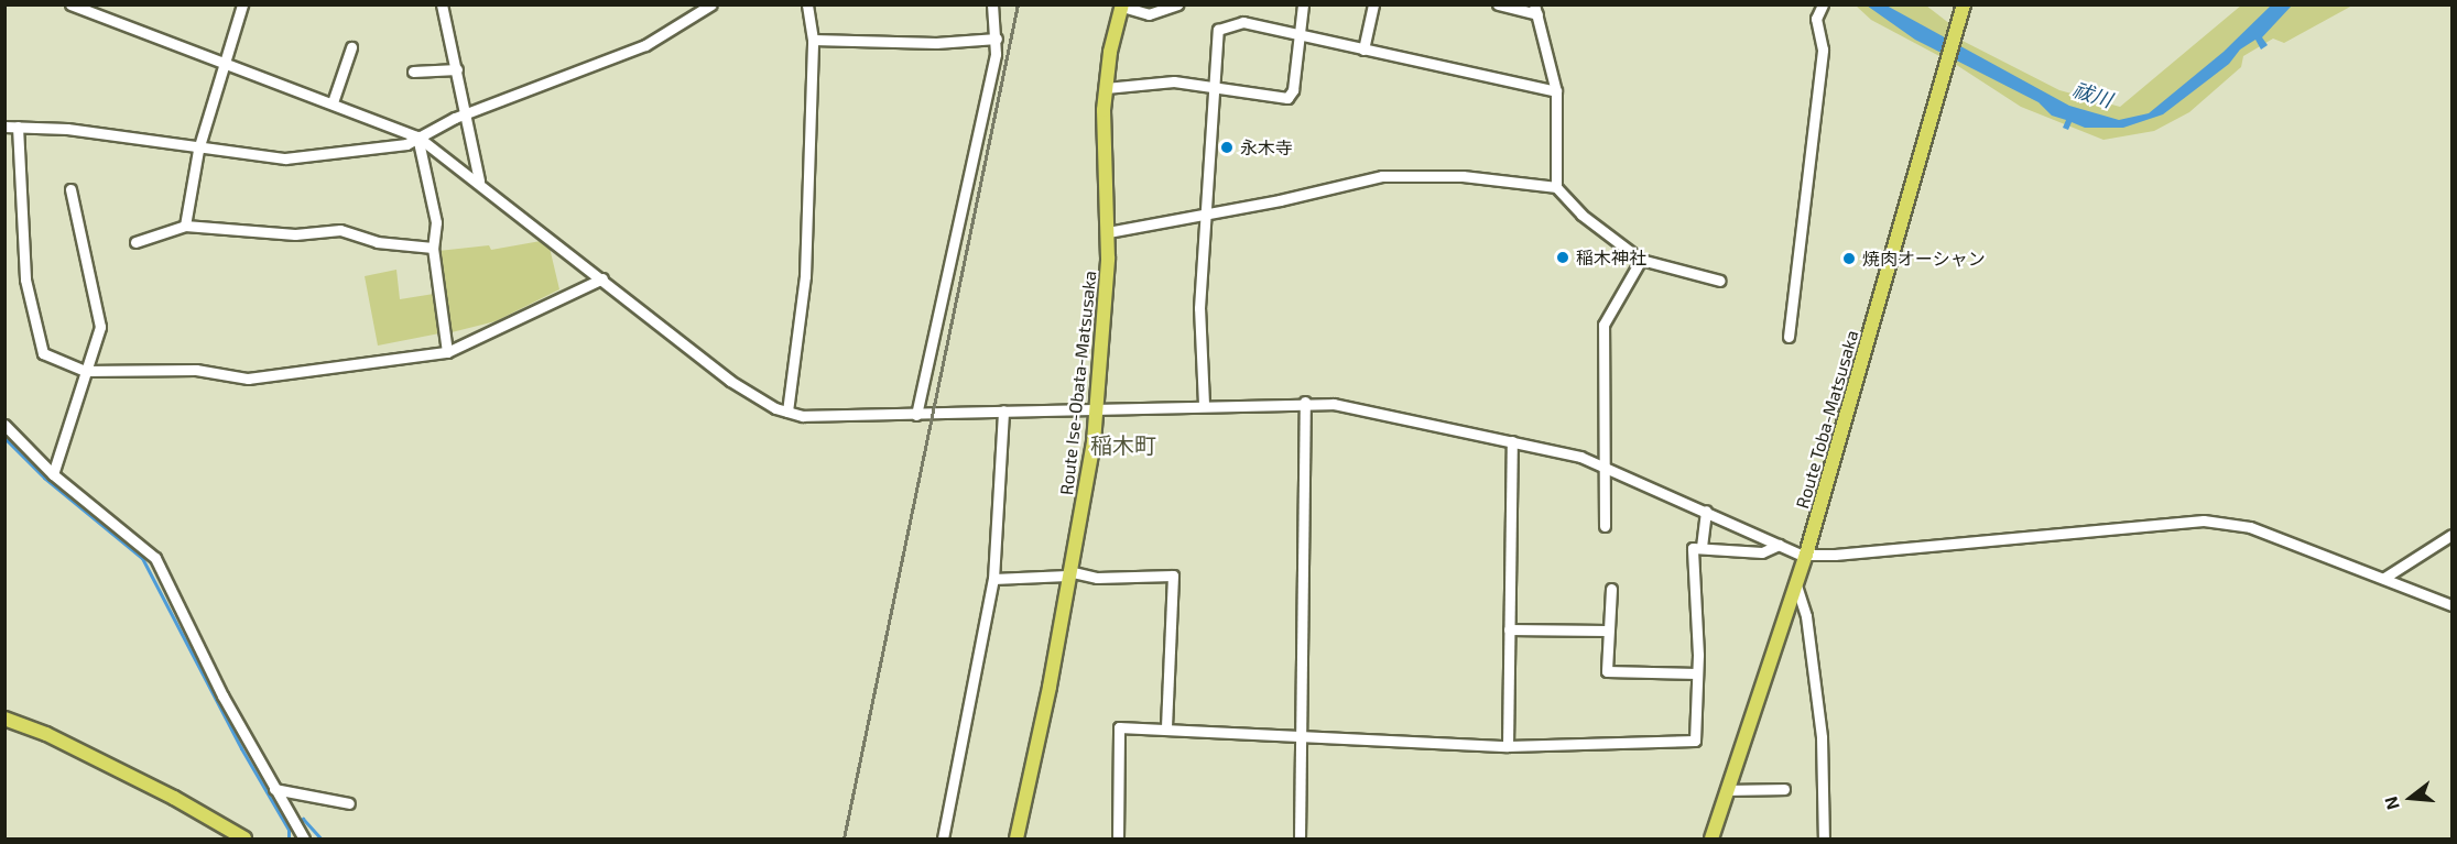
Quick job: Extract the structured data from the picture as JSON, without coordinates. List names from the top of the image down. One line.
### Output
{"streets":{"main road":["Route Ise-Obata-Matsusaka","Route Toba-Matsusaka"]},"districts":["稲木町"],"water":["祓川"],"places":["永木寺","稲木神社","焼肉オーシャン"],"north":"left"}
